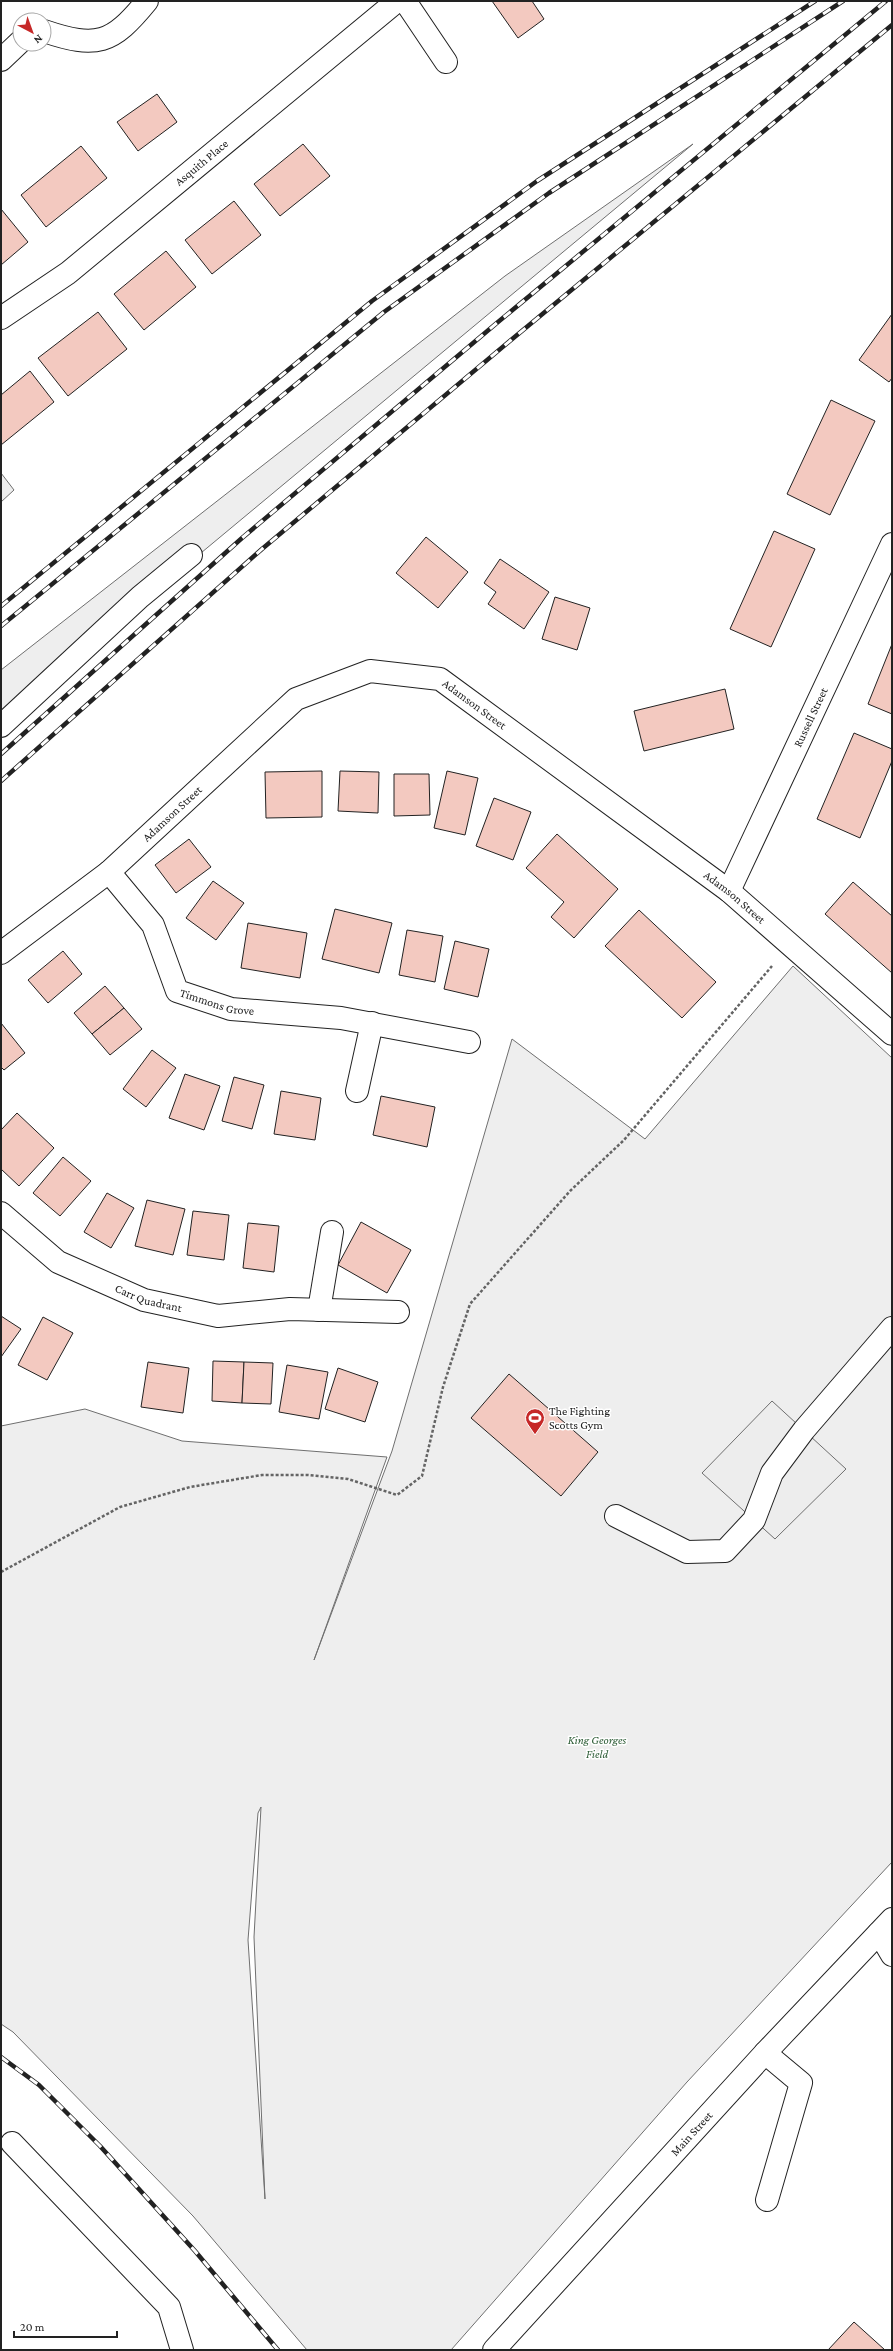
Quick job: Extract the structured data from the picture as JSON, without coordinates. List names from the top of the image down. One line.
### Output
{"streets":{"street":["Asquith Place","Adamson Street","Russell Street","Timmons Grove","Carr Quadrant","Main Street"]},"crossings":[["Adamson Street","Russell Street"],["Adamson Street","Timmons Grove"]],"parks":["King Georges Field"],"places":{"sports":["The Fighting Scotts Gym"]},"scale_bar":"20 m","north":"bottom right"}
